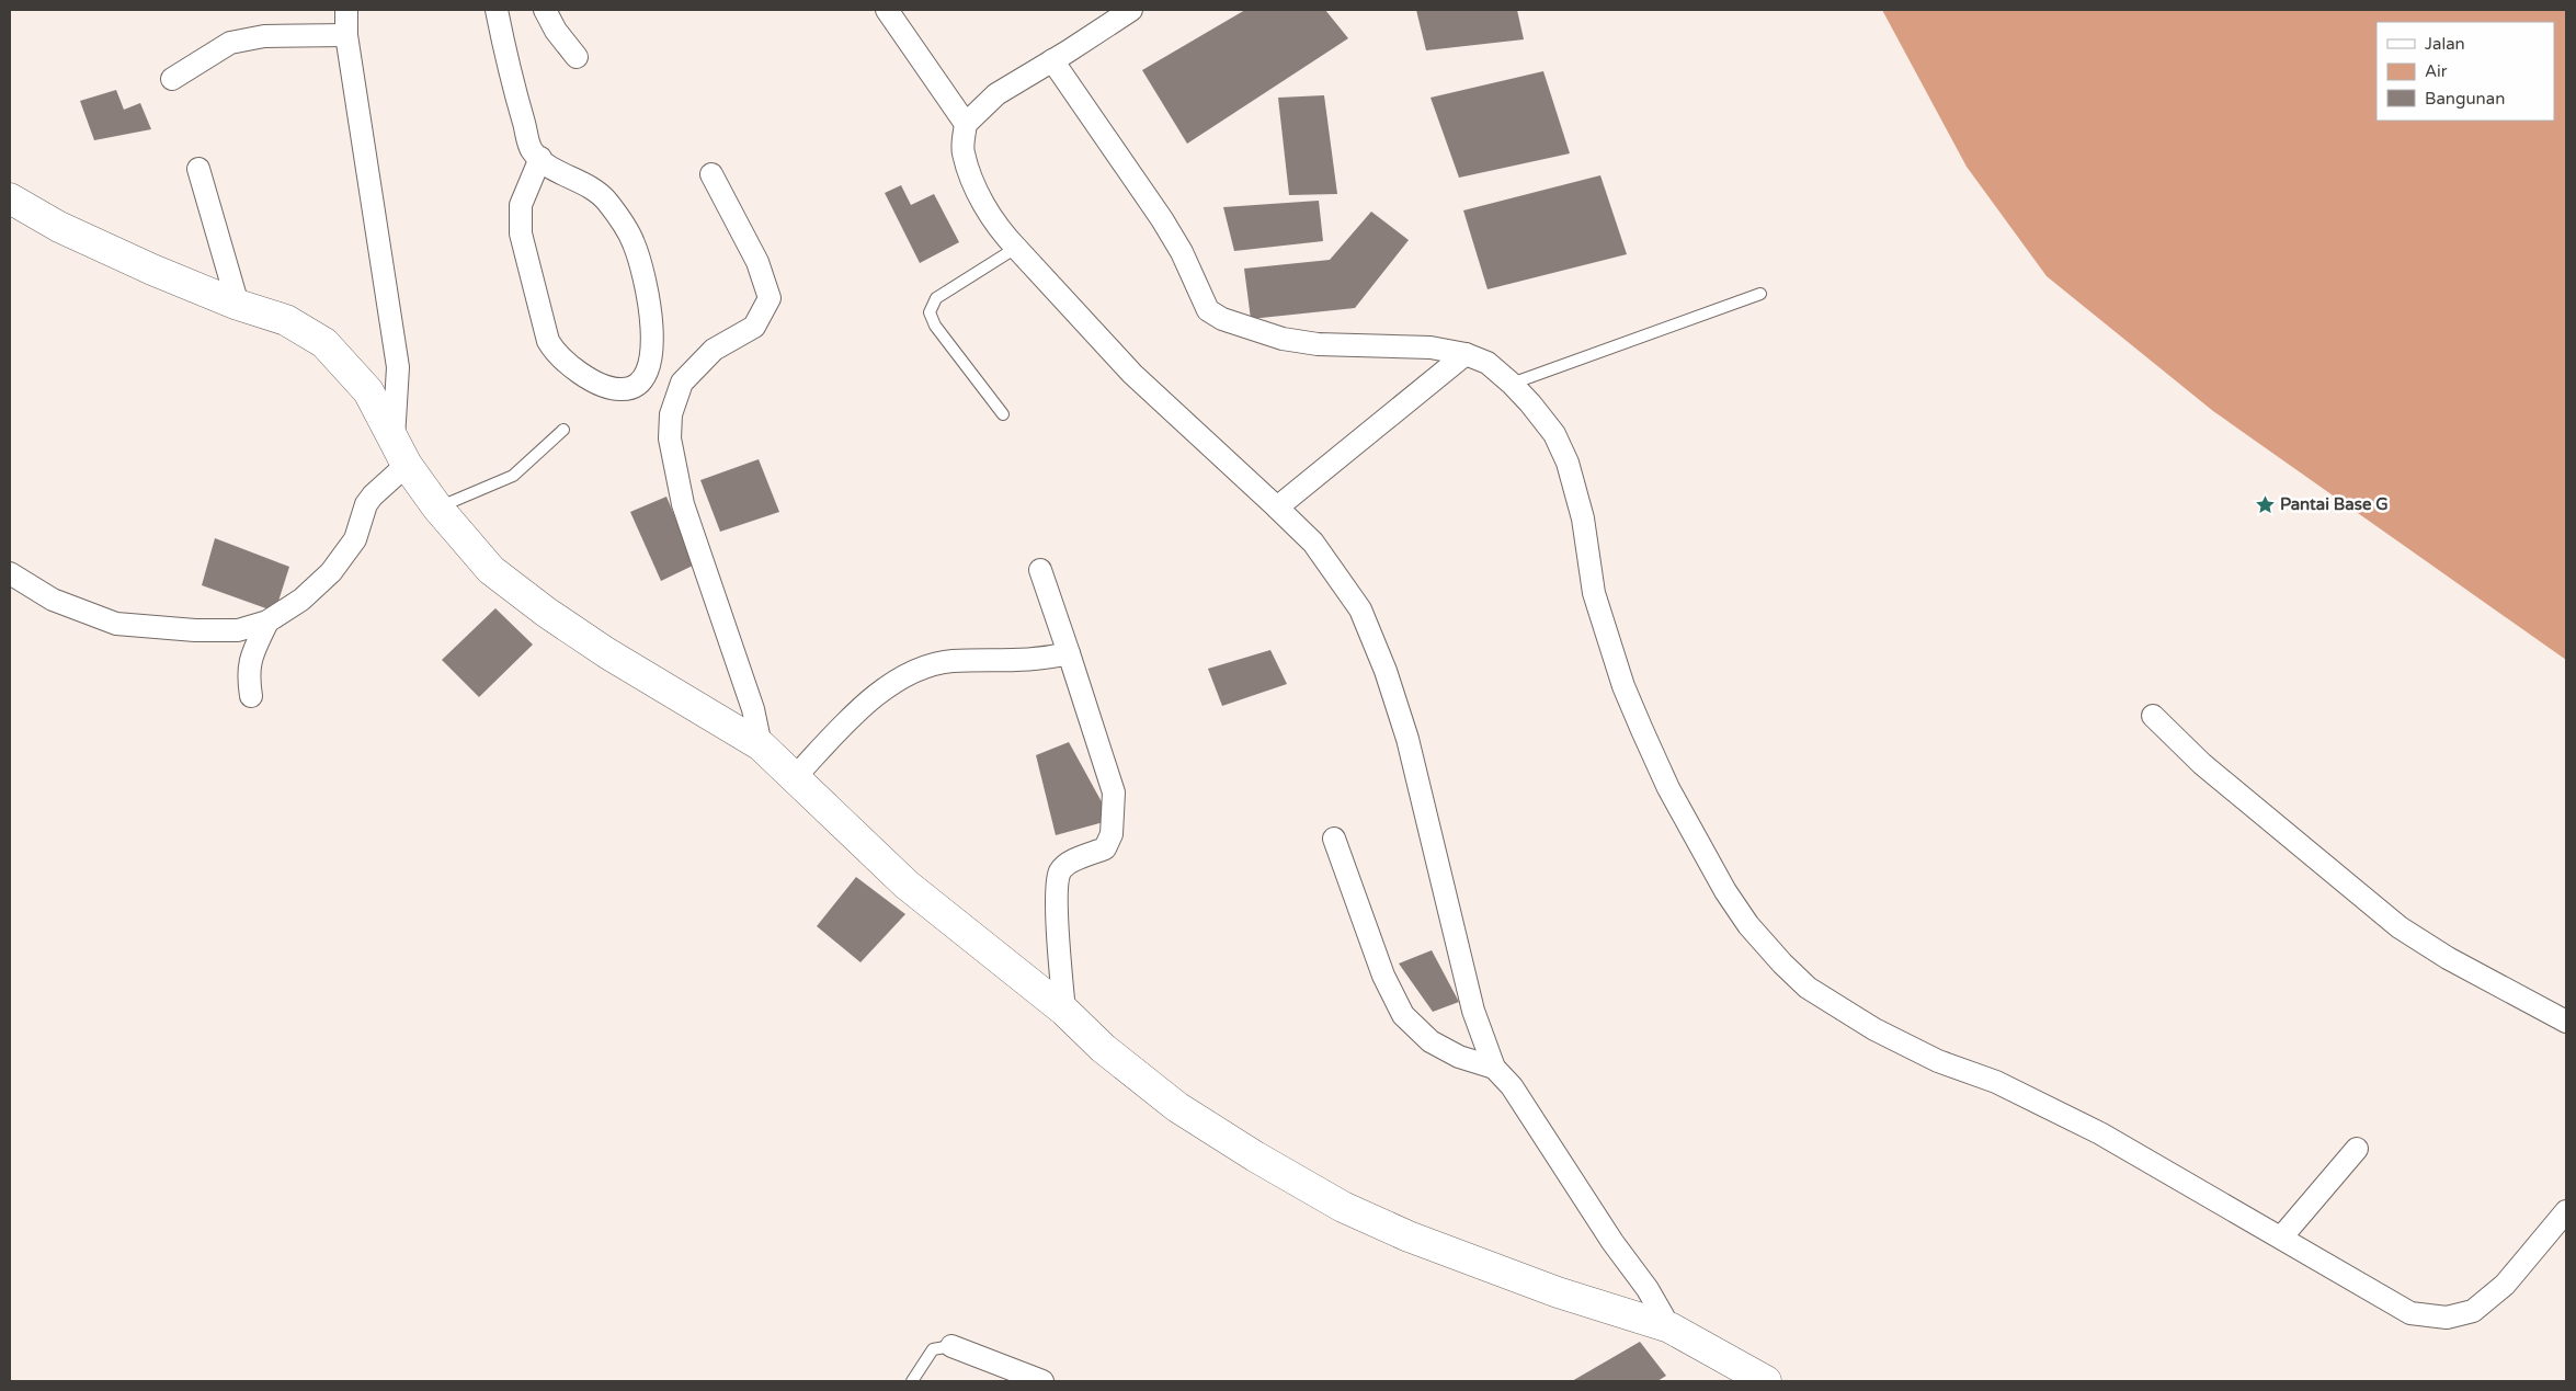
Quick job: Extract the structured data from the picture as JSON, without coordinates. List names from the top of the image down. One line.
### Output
{"places":{"place":["Pantai Base G"]},"legend":["Jalan","Air","Bangunan"]}
